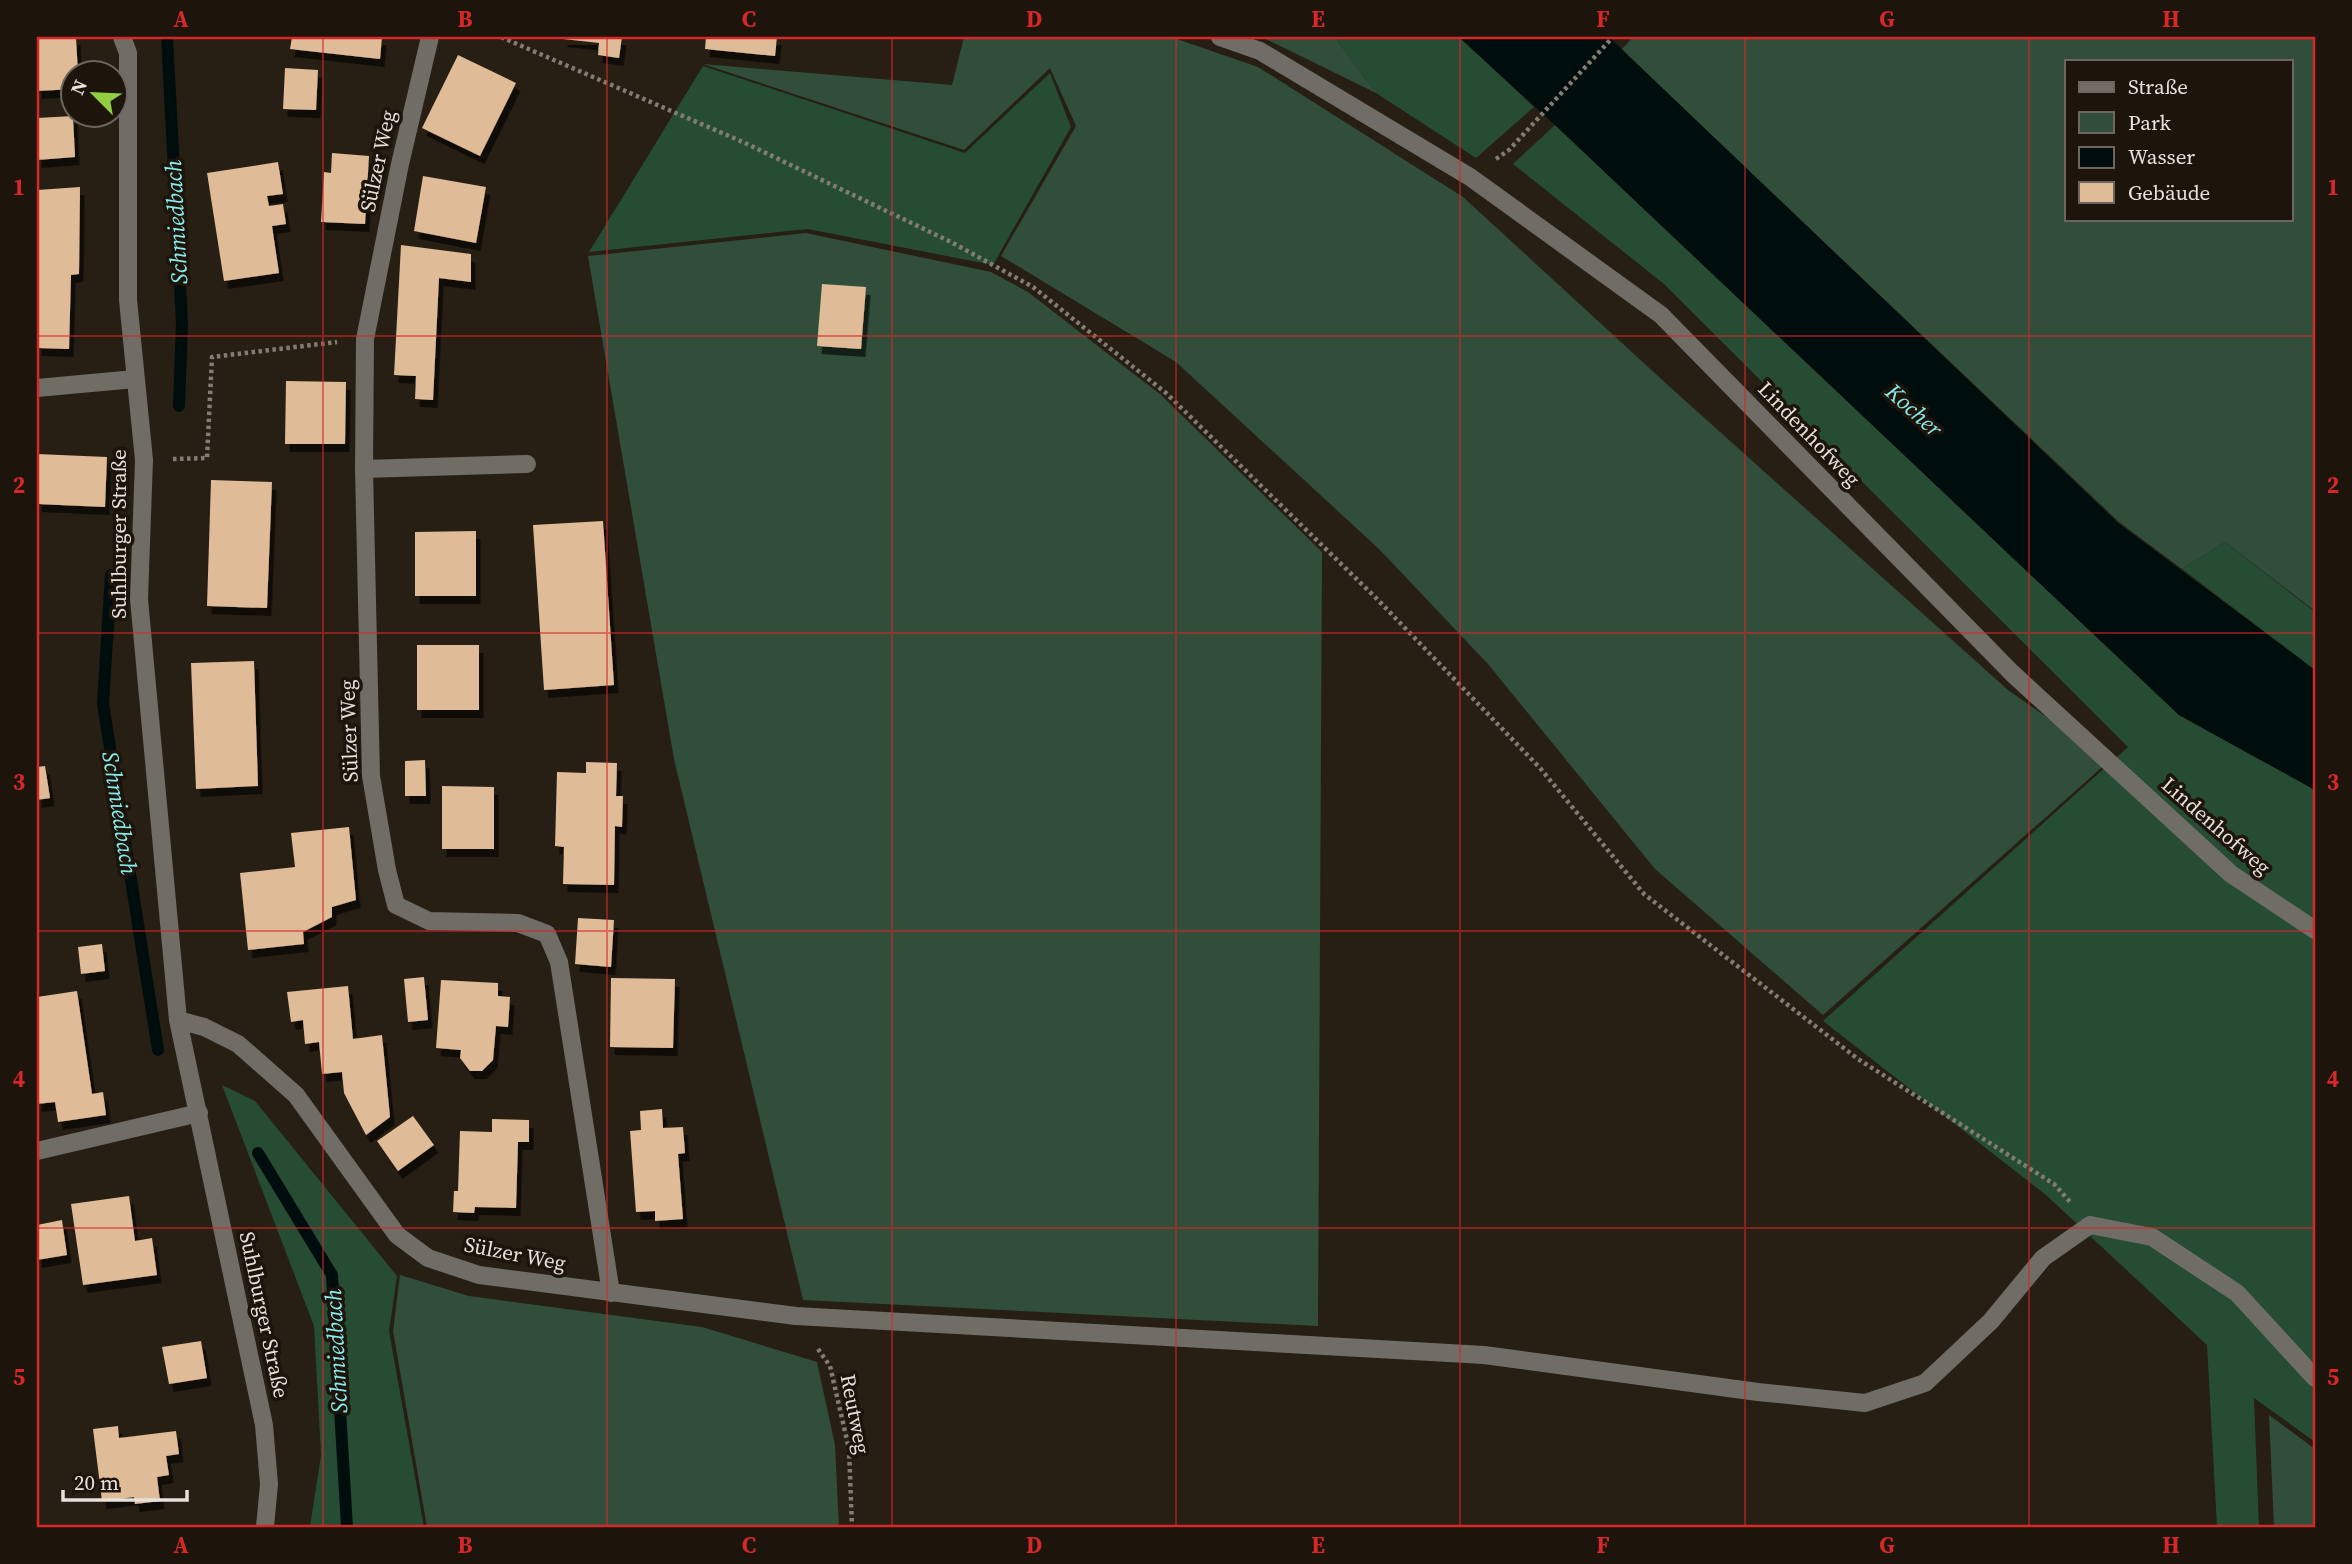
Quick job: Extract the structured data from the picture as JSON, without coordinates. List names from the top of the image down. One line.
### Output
{"streets":{"street":["Sülzer Weg","Lindenhofweg","Suhlburger Straße"],"path":["Reutweg"]},"crossings":[["Sülzer Weg","Suhlburger Straße"],["Sülzer Weg","Reutweg"]],"water":["Schmiedbach","Kocher"],"legend":["Straße","Park","Wasser","Gebäude"],"scale_bar":"20 m","north":"top left","grid":{"columns":["A","B","C","D","E","F","G","H"],"rows":["1","2","3","4","5"]}}
